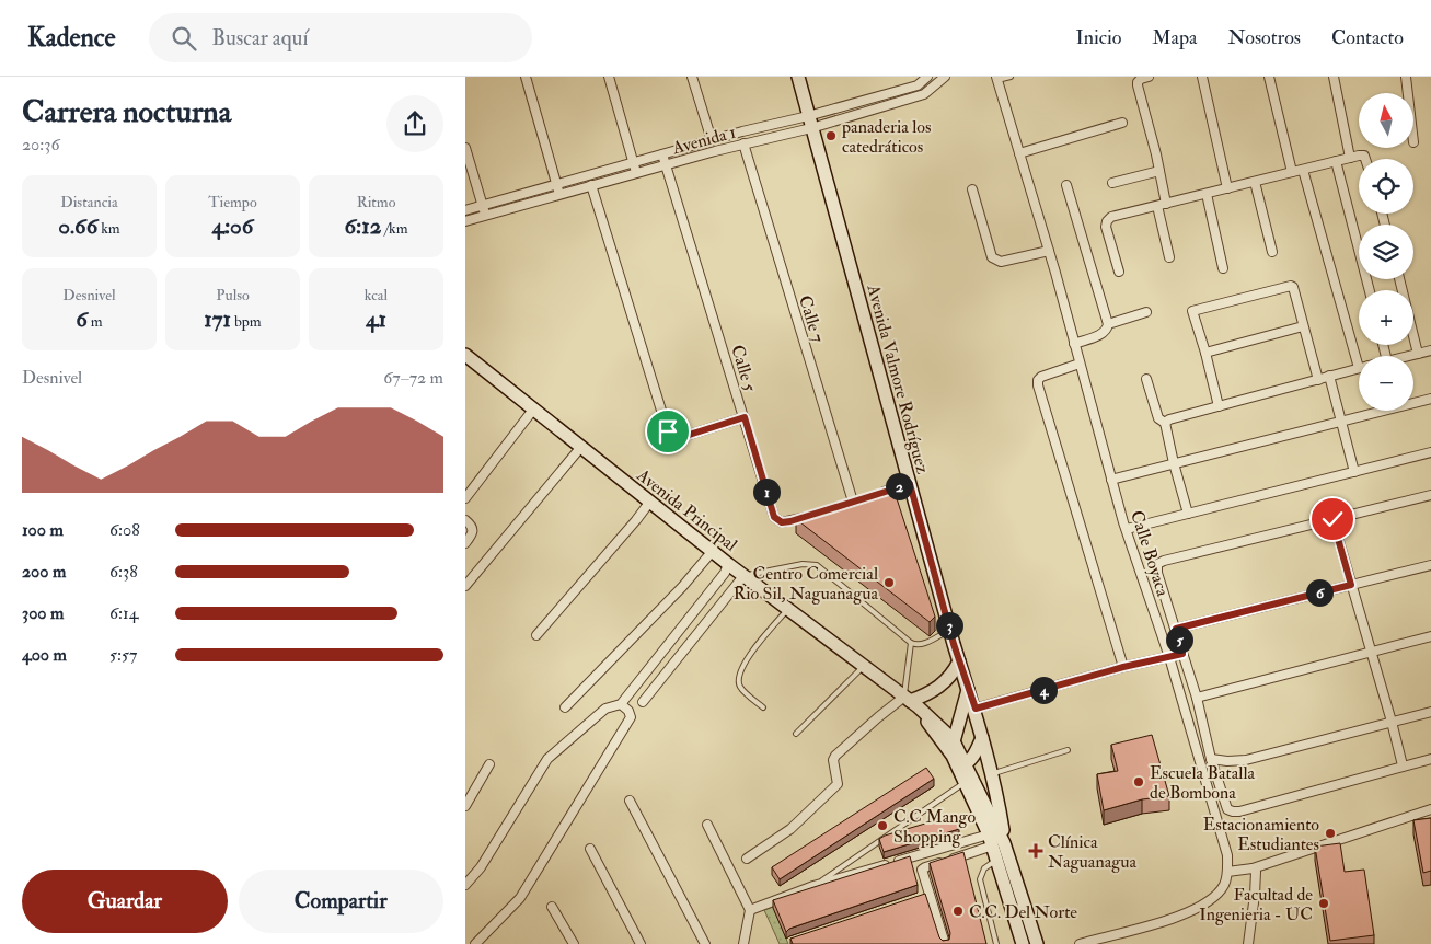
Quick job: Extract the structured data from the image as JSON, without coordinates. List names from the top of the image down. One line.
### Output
{"streets":{"main road":["Avenida Valmore Rodríguez","Avenida Principal"],"street":["Avenida 1","Calle 7","Calle 5","Calle Boyaca"]},"crossings":[["Avenida 1","Calle 7"],["Avenida 1","Calle 5"],["Avenida 1","Avenida Valmore Rodríguez"]],"places":{"other":["panaderia los catedráticos","Centro Comercial Rio Sil, Naguanagua","Escuela Batalla de Bombona","C.C Mango Shopping","Estacionamiento Estudiantes","Facultad de Ingenieria - UC","C.C. Del Norte"],"health":["Clínica Naguanagua"]},"north":"top","page":{"header":"Kadence","search":"Buscar aquí","nav":["Inicio","Mapa","Nosotros","Contacto"],"heading":["Carrera nocturna","20:36"],"map_buttons":["+","−"],"stats":[["Distancia","0.66 km"],["Tiempo","4:06"],["Ritmo","6:12 /km"],["Desnivel","6 m"],["Pulso","171 bpm"],["kcal","41"]],"chart":["Desnivel","67–72 m"],"pins":["2","1","6","3","5","4"],"list":[{"name":"100 m","note":"6:08"},{"name":"200 m","note":"6:38"},{"name":"300 m","note":"6:14"},{"name":"400 m","note":"5:57"}],"buttons":["Guardar","Compartir"]}}
